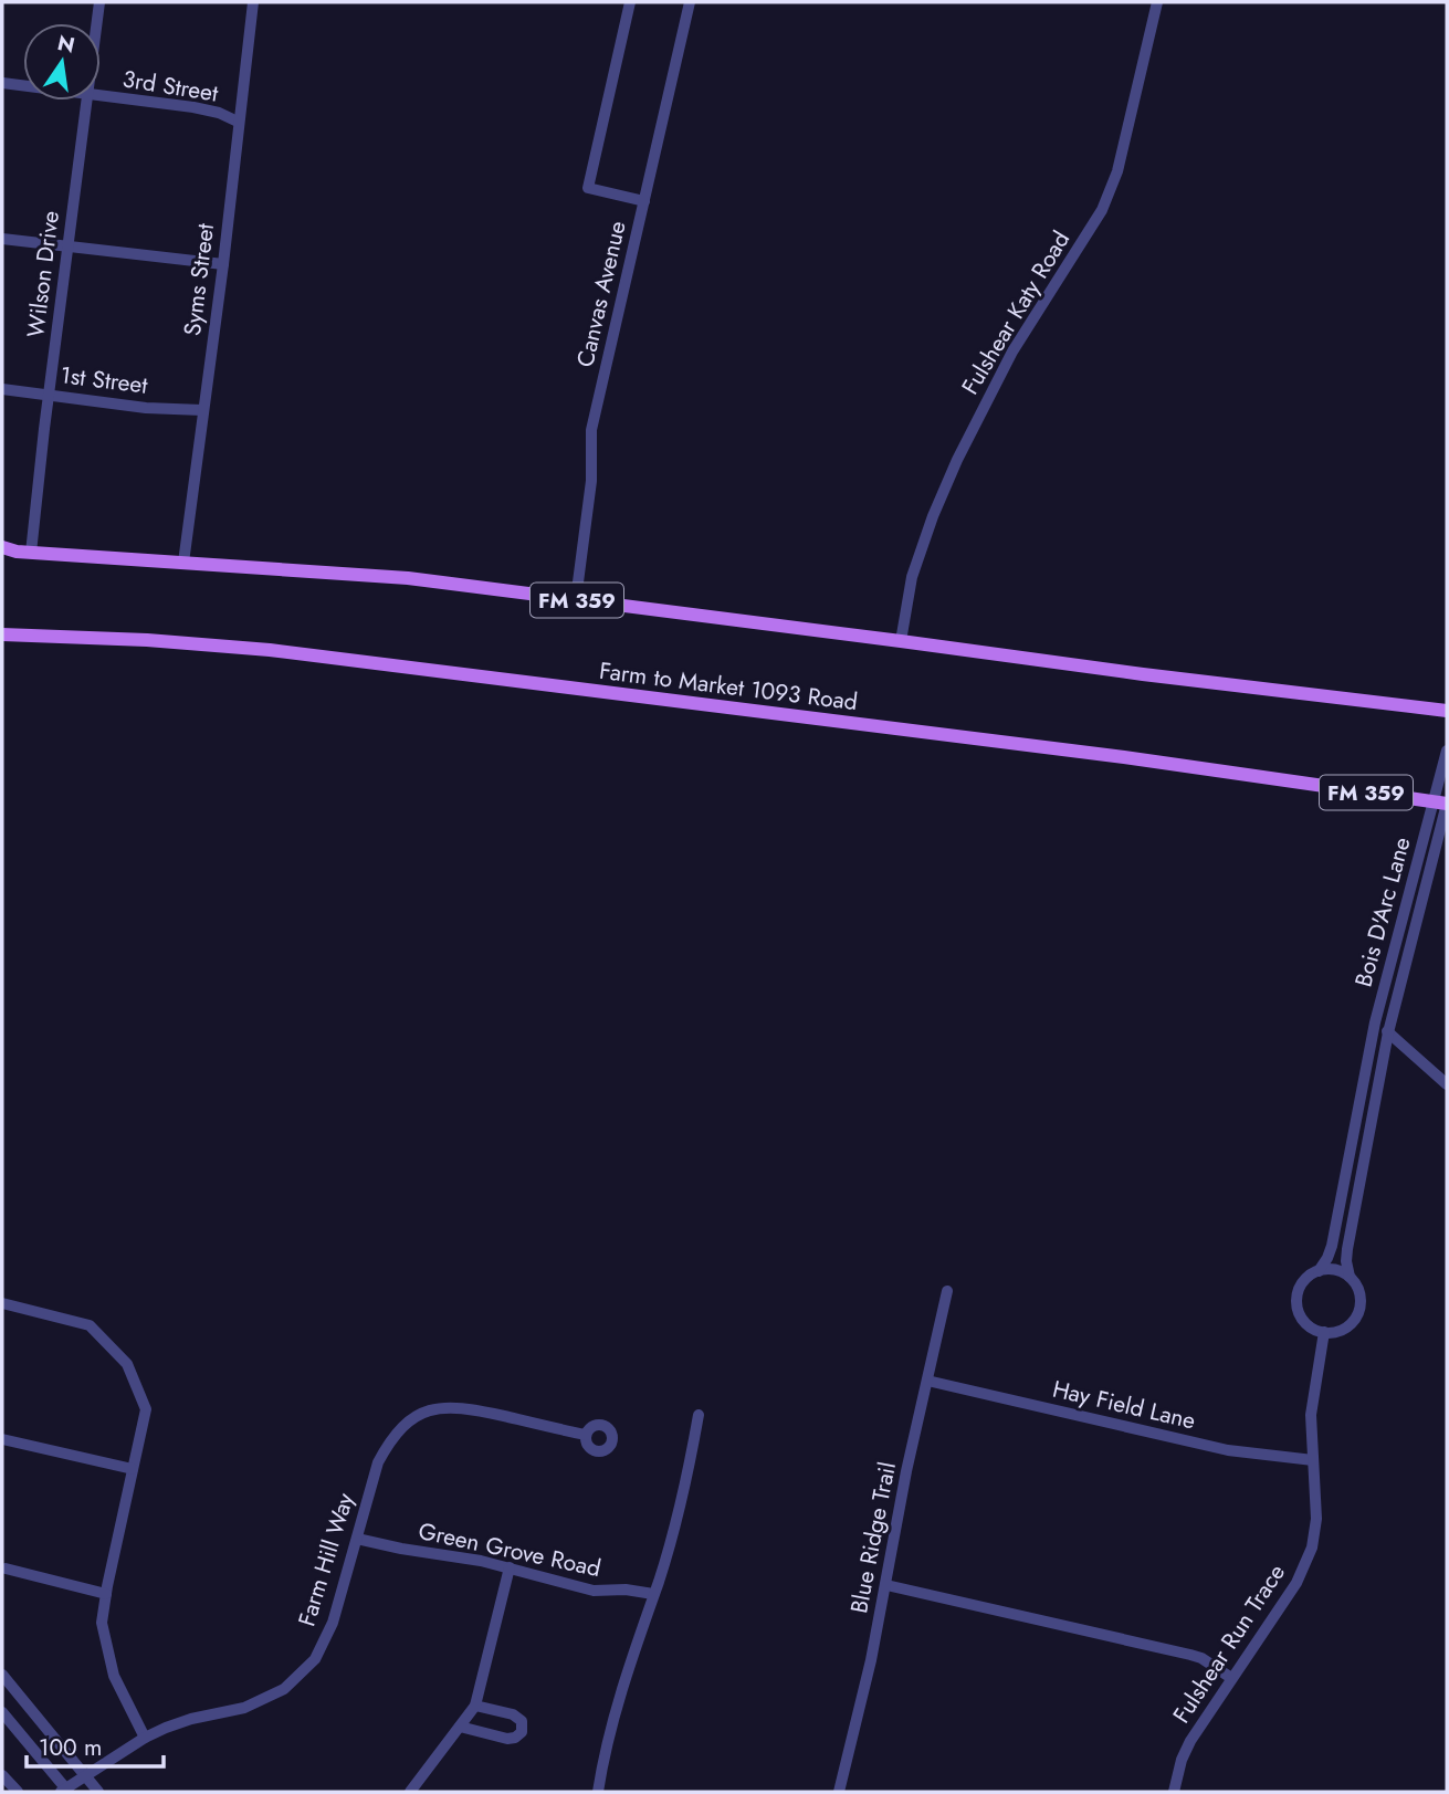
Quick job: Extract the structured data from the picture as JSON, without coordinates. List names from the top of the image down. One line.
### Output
{"streets":{"main road":["FM 359","Farm to Market 1093 Road"],"street":["3rd Street","Wilson Drive","Syms Street","Canvas Avenue","Fulshear Katy Road","1st Street","Bois D'Arc Lane","Hay Field Lane","Blue Ridge Trail","Green Grove Road","Farm Hill Way","Fulshear Run Trace"]},"crossings":[["3rd Street","Syms Street"],["Wilson Drive","1st Street"],["Wilson Drive","FM 359"],["Syms Street","1st Street"],["Syms Street","FM 359"],["Canvas Avenue","FM 359"],["Fulshear Katy Road","FM 359"],["Farm to Market 1093 Road","Bois D'Arc Lane"],["Hay Field Lane","Blue Ridge Trail"],["Hay Field Lane","Fulshear Run Trace"],["Green Grove Road","Farm Hill Way"]],"scale_bar":"100 m","north":"top"}
